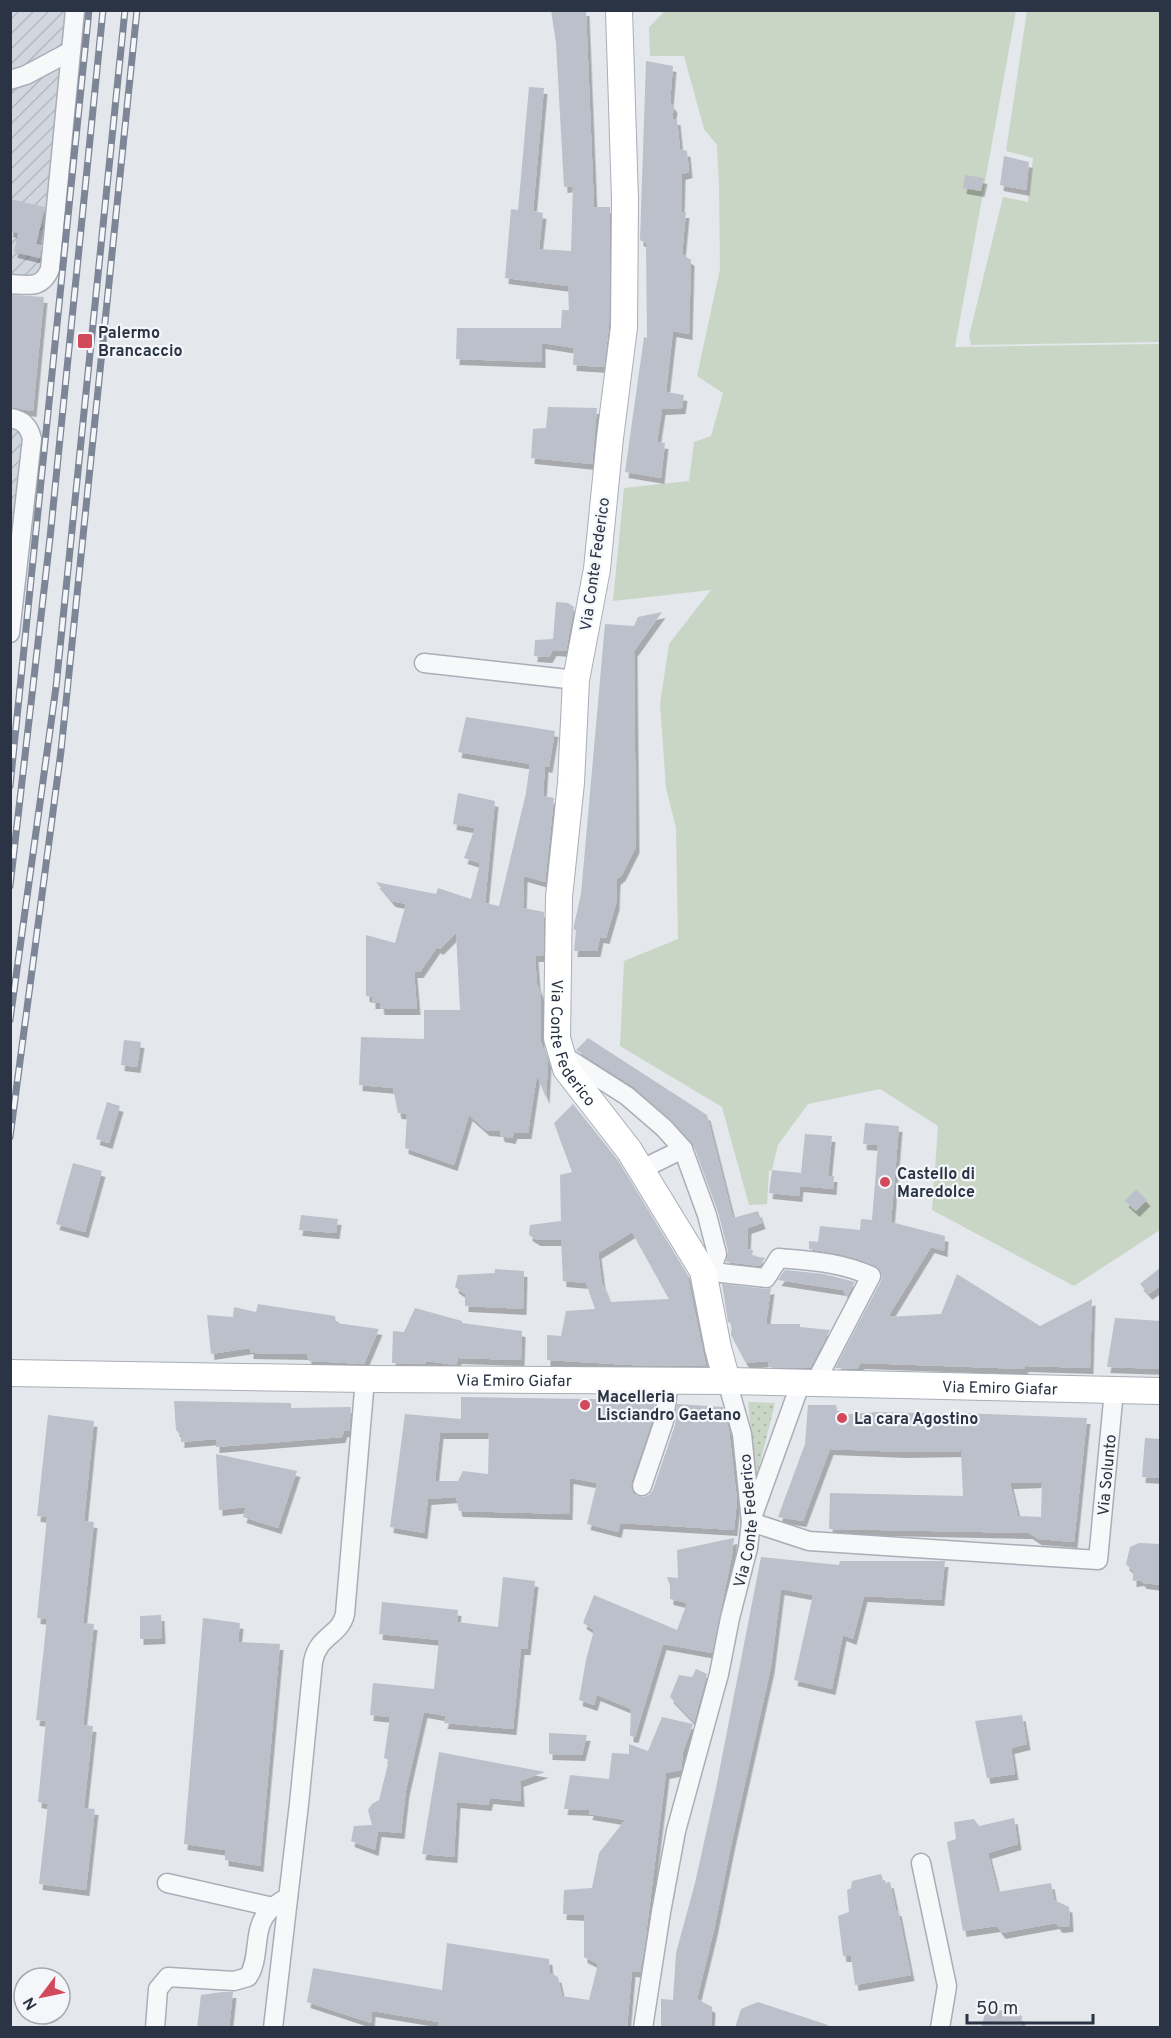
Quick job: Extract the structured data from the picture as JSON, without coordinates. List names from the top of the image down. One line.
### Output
{"streets":{"street":["Via Conte Federico","Via Emiro Giafar","Via Solunto"]},"crossings":[["Via Conte Federico","Via Emiro Giafar"],["Via Conte Federico","Via Solunto"],["Via Emiro Giafar","Via Solunto"]],"places":{"transit":["Palermo Brancaccio"],"other":["Castello di Maredolce","Macelleria Lisciandro Gaetano","La cara Agostino"]},"scale_bar":"50 m","north":"bottom left"}
